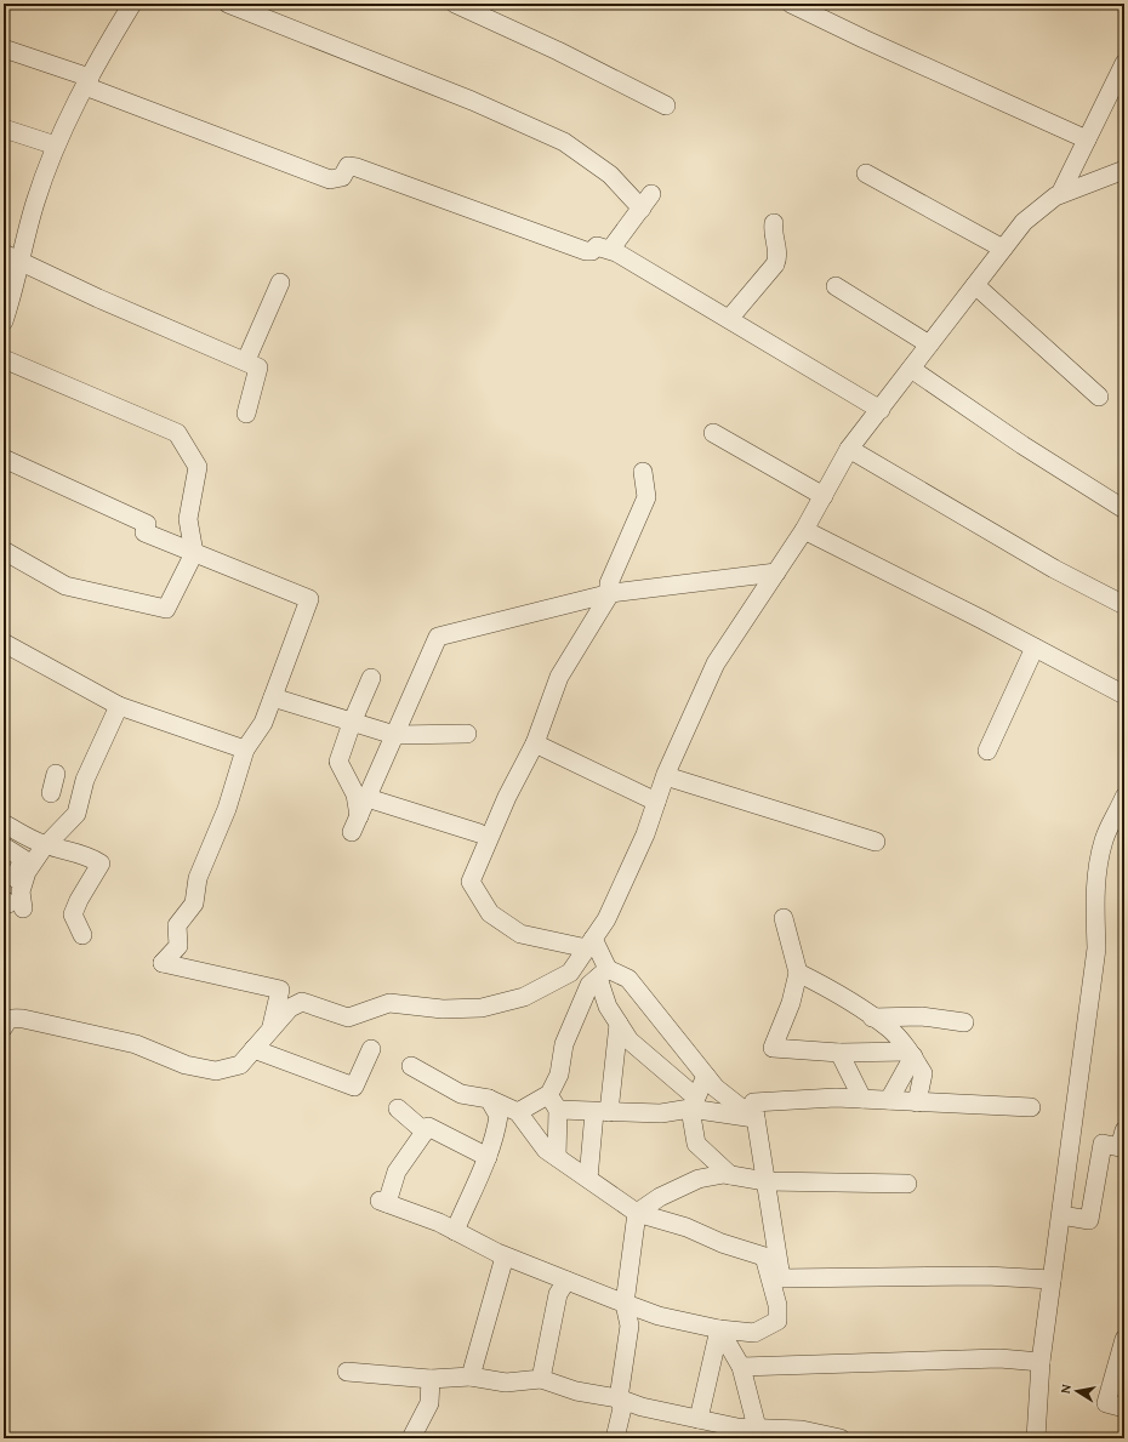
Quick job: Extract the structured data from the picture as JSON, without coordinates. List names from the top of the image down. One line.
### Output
{"north":"left"}
